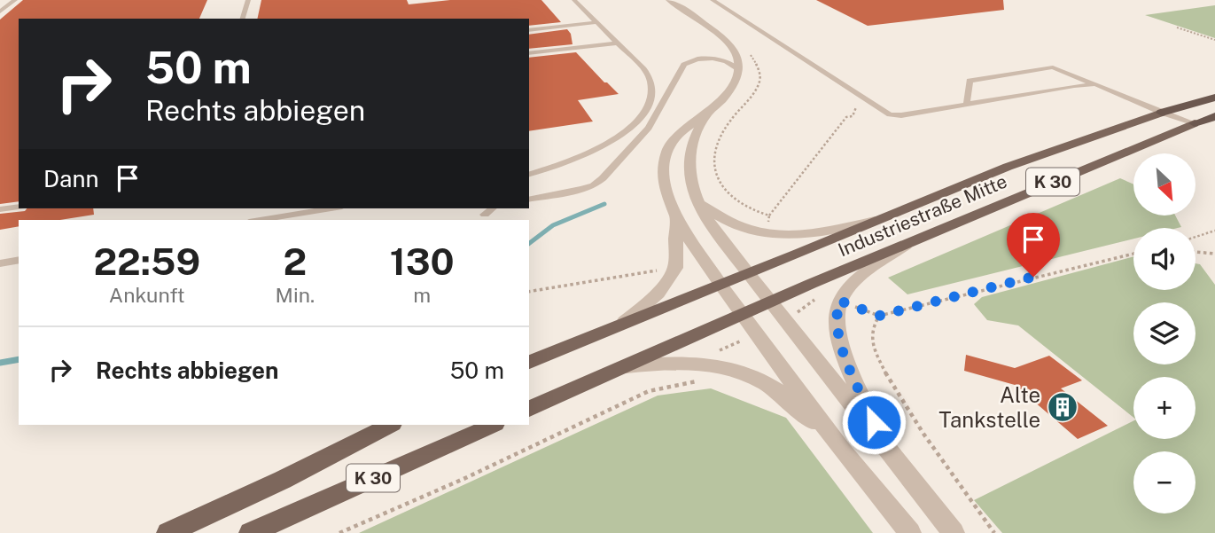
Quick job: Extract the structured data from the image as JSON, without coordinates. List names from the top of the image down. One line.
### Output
{"streets":{"highway":["K 30","Industriestraße Mitte"]},"crossings":[["K 30","Industriestraße Mitte"]],"places":{"building":["Alte Tankstelle"]},"north":"bottom right","page":{"turn":["50 m","Rechts abbiegen"],"then":"Dann","map_buttons":["+","−"],"eta":["22:59","Ankunft","2","Min.","130","m"],"list":[{"name":"Rechts abbiegen","value":"50 m"}]}}
